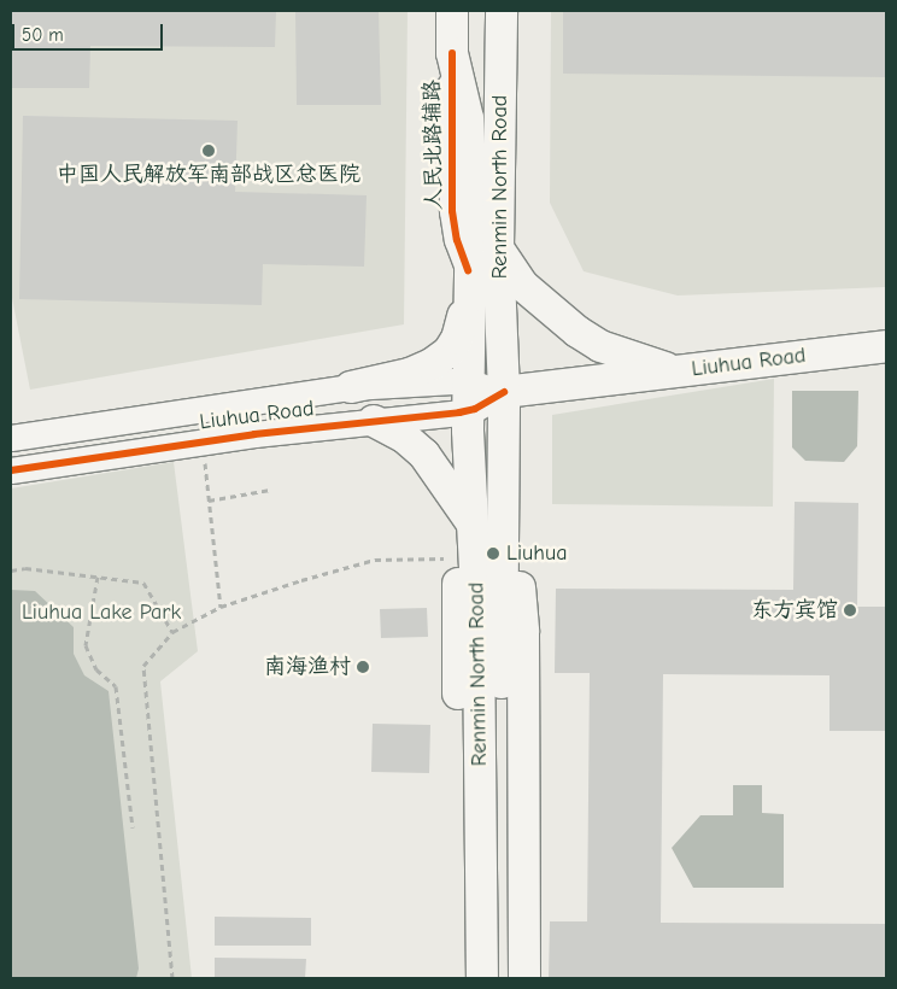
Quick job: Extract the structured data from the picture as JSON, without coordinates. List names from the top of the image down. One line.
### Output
{"streets":{"main road":["Renmin North Road","Liuhua Road"],"cycle path":["人民北路辅路"]},"crossings":[["Renmin North Road","Liuhua Road"]],"parks":["Liuhua Lake Park"],"places":["中国人民解放军南部战区总医院","Liuhua","东方宾馆","南海渔村"],"scale_bar":"50 m"}
